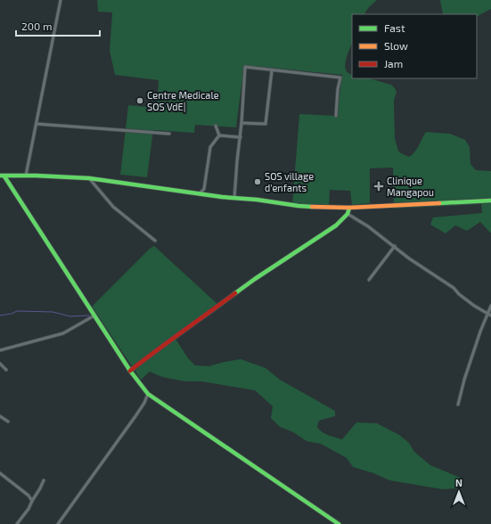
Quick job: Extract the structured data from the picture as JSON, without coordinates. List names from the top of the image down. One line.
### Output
{"places":{"other":["Centre Medicale SOS VdE|","SOS village d'enfants"],"health":["Clinique Mangapou"]},"legend":["Fast","Slow","Jam"],"scale_bar":"200 m","north":"top"}
